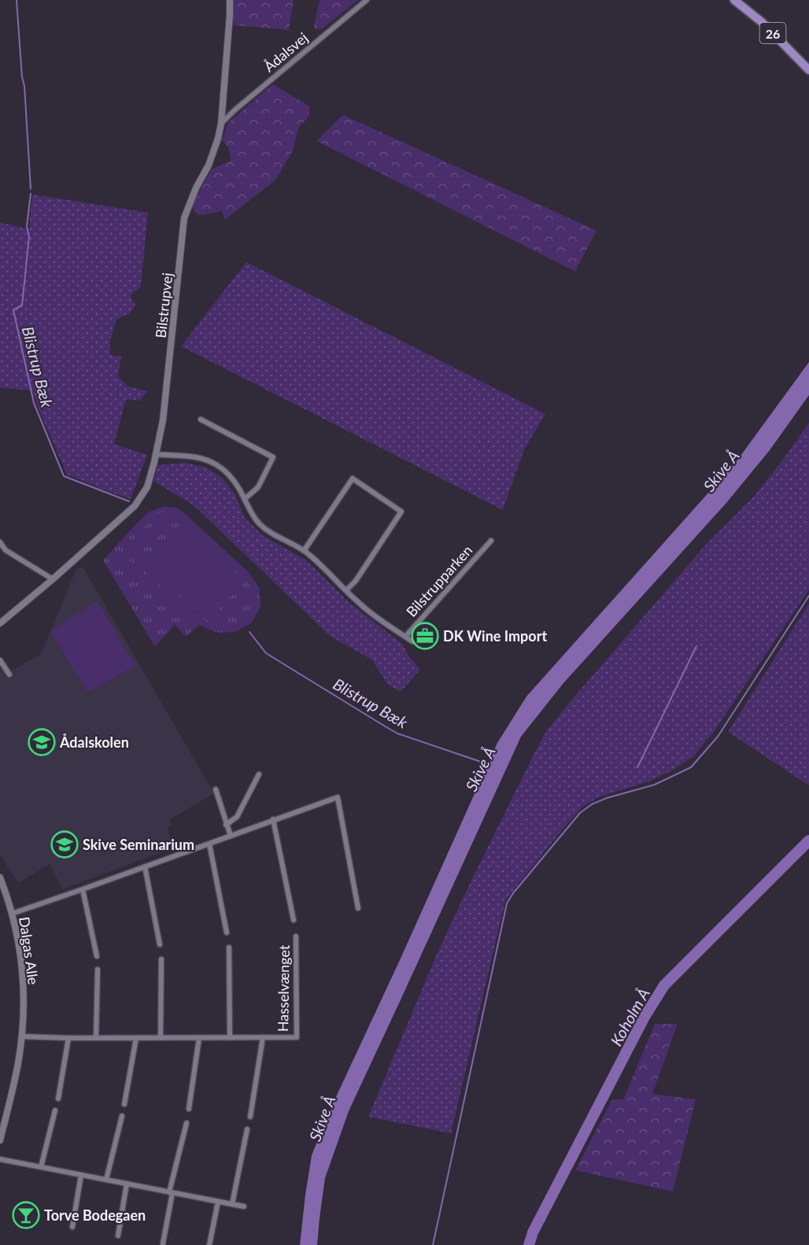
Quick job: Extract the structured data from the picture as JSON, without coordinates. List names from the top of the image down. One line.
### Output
{"streets":{"main road":["26"],"street":["Ådalsvej","Bilstrupvej","Bilstrupparken","Dalgas Alle","Hasselvænget"]},"crossings":[["Ådalsvej","Bilstrupvej"],["Bilstrupvej","Bilstrupparken"],["Dalgas Alle","Hasselvænget"]],"water":["Blistrup Bæk","Skive Å","Koholm Å"],"places":{"office":["DK Wine Import"],"school or university":["Ådalskolen","Skive Seminarium"],"bar":["Torve Bodegaen"]}}
